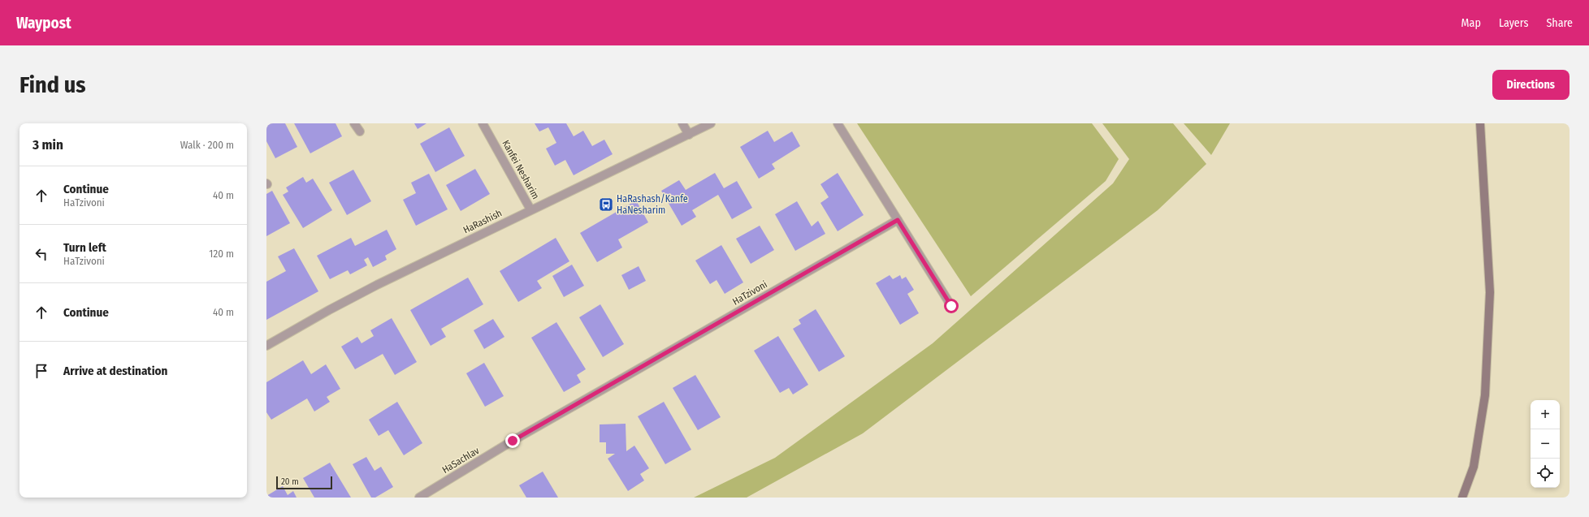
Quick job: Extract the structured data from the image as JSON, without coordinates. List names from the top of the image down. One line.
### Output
{"streets":{"street":["Kanfei Nesharim","HaRashish","HaTzivoni","HaSachlav"]},"crossings":[["Kanfei Nesharim","HaRashish"],["HaTzivoni","HaSachlav"]],"places":{"bus stop":["HaRashash/Kanfe HaNesharim"]},"scale_bar":"20 m","page":{"header":"Waypost","nav":["Map","Layers","Share"],"buttons":"Directions","title":"Find us","heading":["3 min","Walk · 200 m"],"list":[["Continue","HaTzivoni","40 m"],["Turn left","HaTzivoni","120 m"],["Continue","40 m"],"Arrive at destination"],"map_buttons":["+","−"],"scale":"20 m"}}
